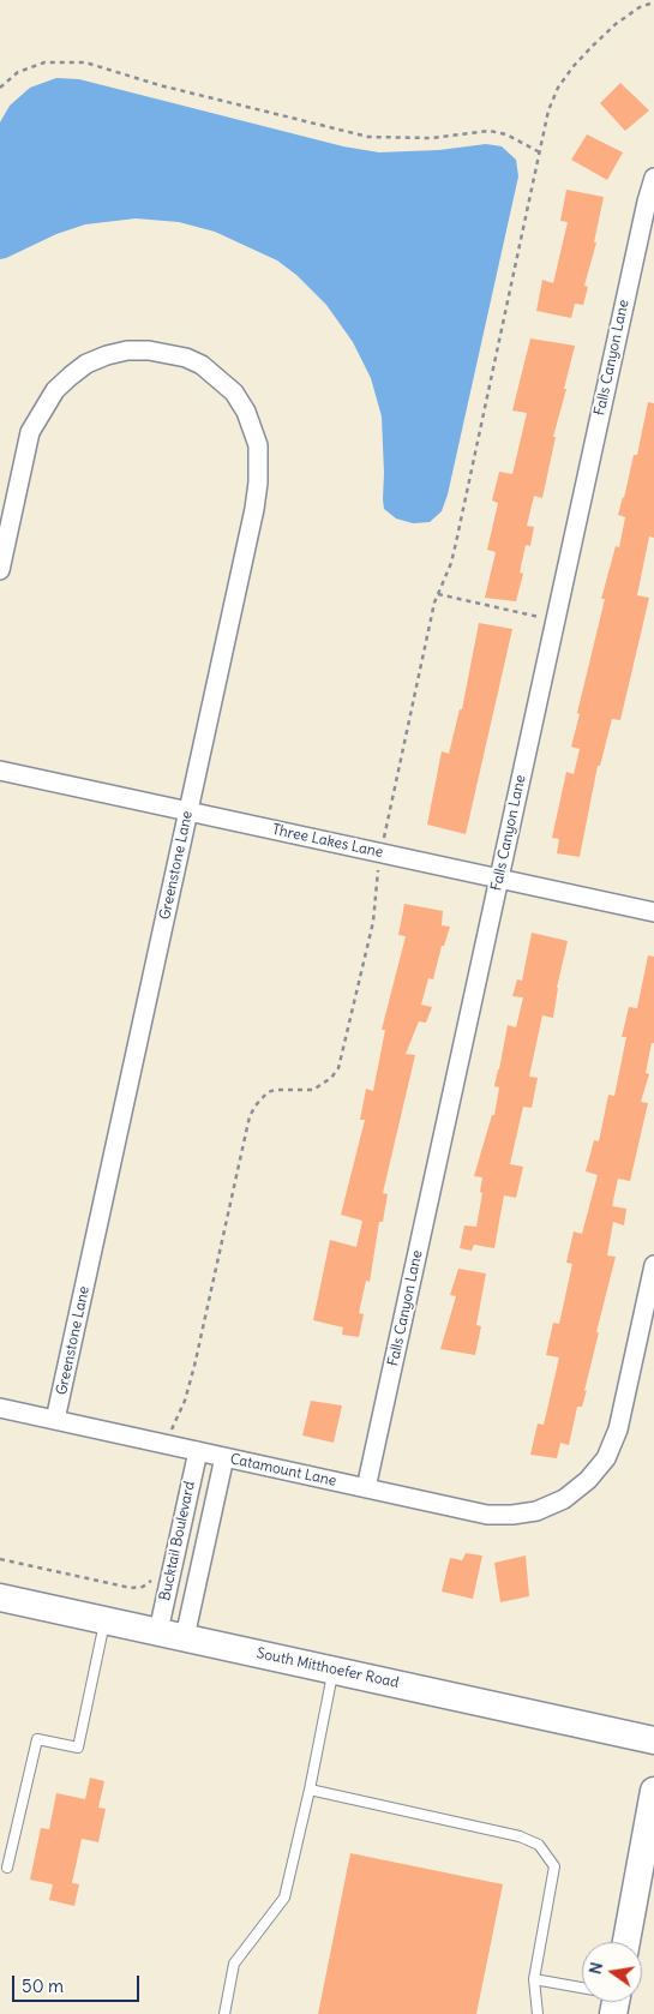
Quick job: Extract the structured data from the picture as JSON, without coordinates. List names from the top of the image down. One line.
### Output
{"streets":{"main road":["South Mitthoefer Road"],"street":["Falls Canyon Lane","Three Lakes Lane","Greenstone Lane","Catamount Lane","Bucktail Boulevard"]},"crossings":[["Falls Canyon Lane","Three Lakes Lane"],["Falls Canyon Lane","Catamount Lane"],["Three Lakes Lane","Greenstone Lane"],["Greenstone Lane","Catamount Lane"],["Catamount Lane","Bucktail Boulevard"],["Bucktail Boulevard","South Mitthoefer Road"]],"scale_bar":"50 m","north":"left"}
